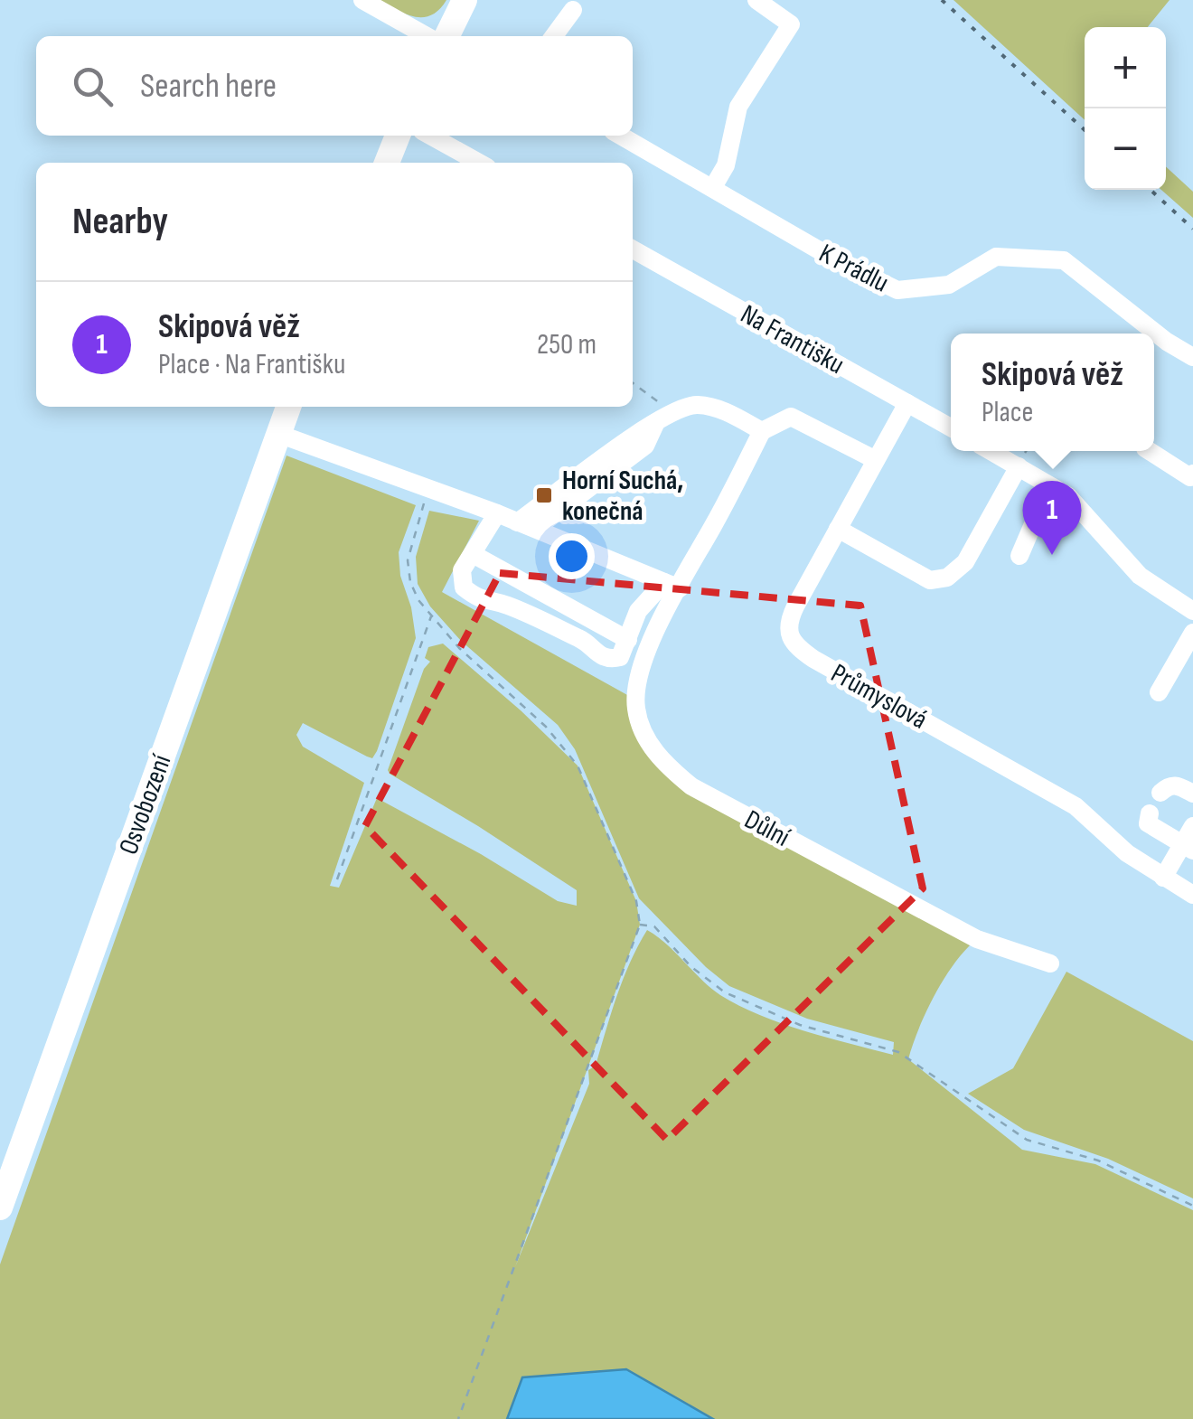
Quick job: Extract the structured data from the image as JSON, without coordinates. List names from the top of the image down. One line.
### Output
{"streets":{"main road":["Osvobození"],"street":["K Prádlu","Na Františku","Průmyslová","Důlní"]},"crossings":[["Na Františku","Průmyslová"]],"places":{"transit":["Horní Suchá, konečná"]},"page":{"map_buttons":["+","−"],"search":"Search here","heading":"Nearby","list":[{"mark":"1","name":"Skipová věž","note":"Place · Na Františku","value":"250 m"}],"popup":["Skipová věž","Place"],"pins":"1"}}
